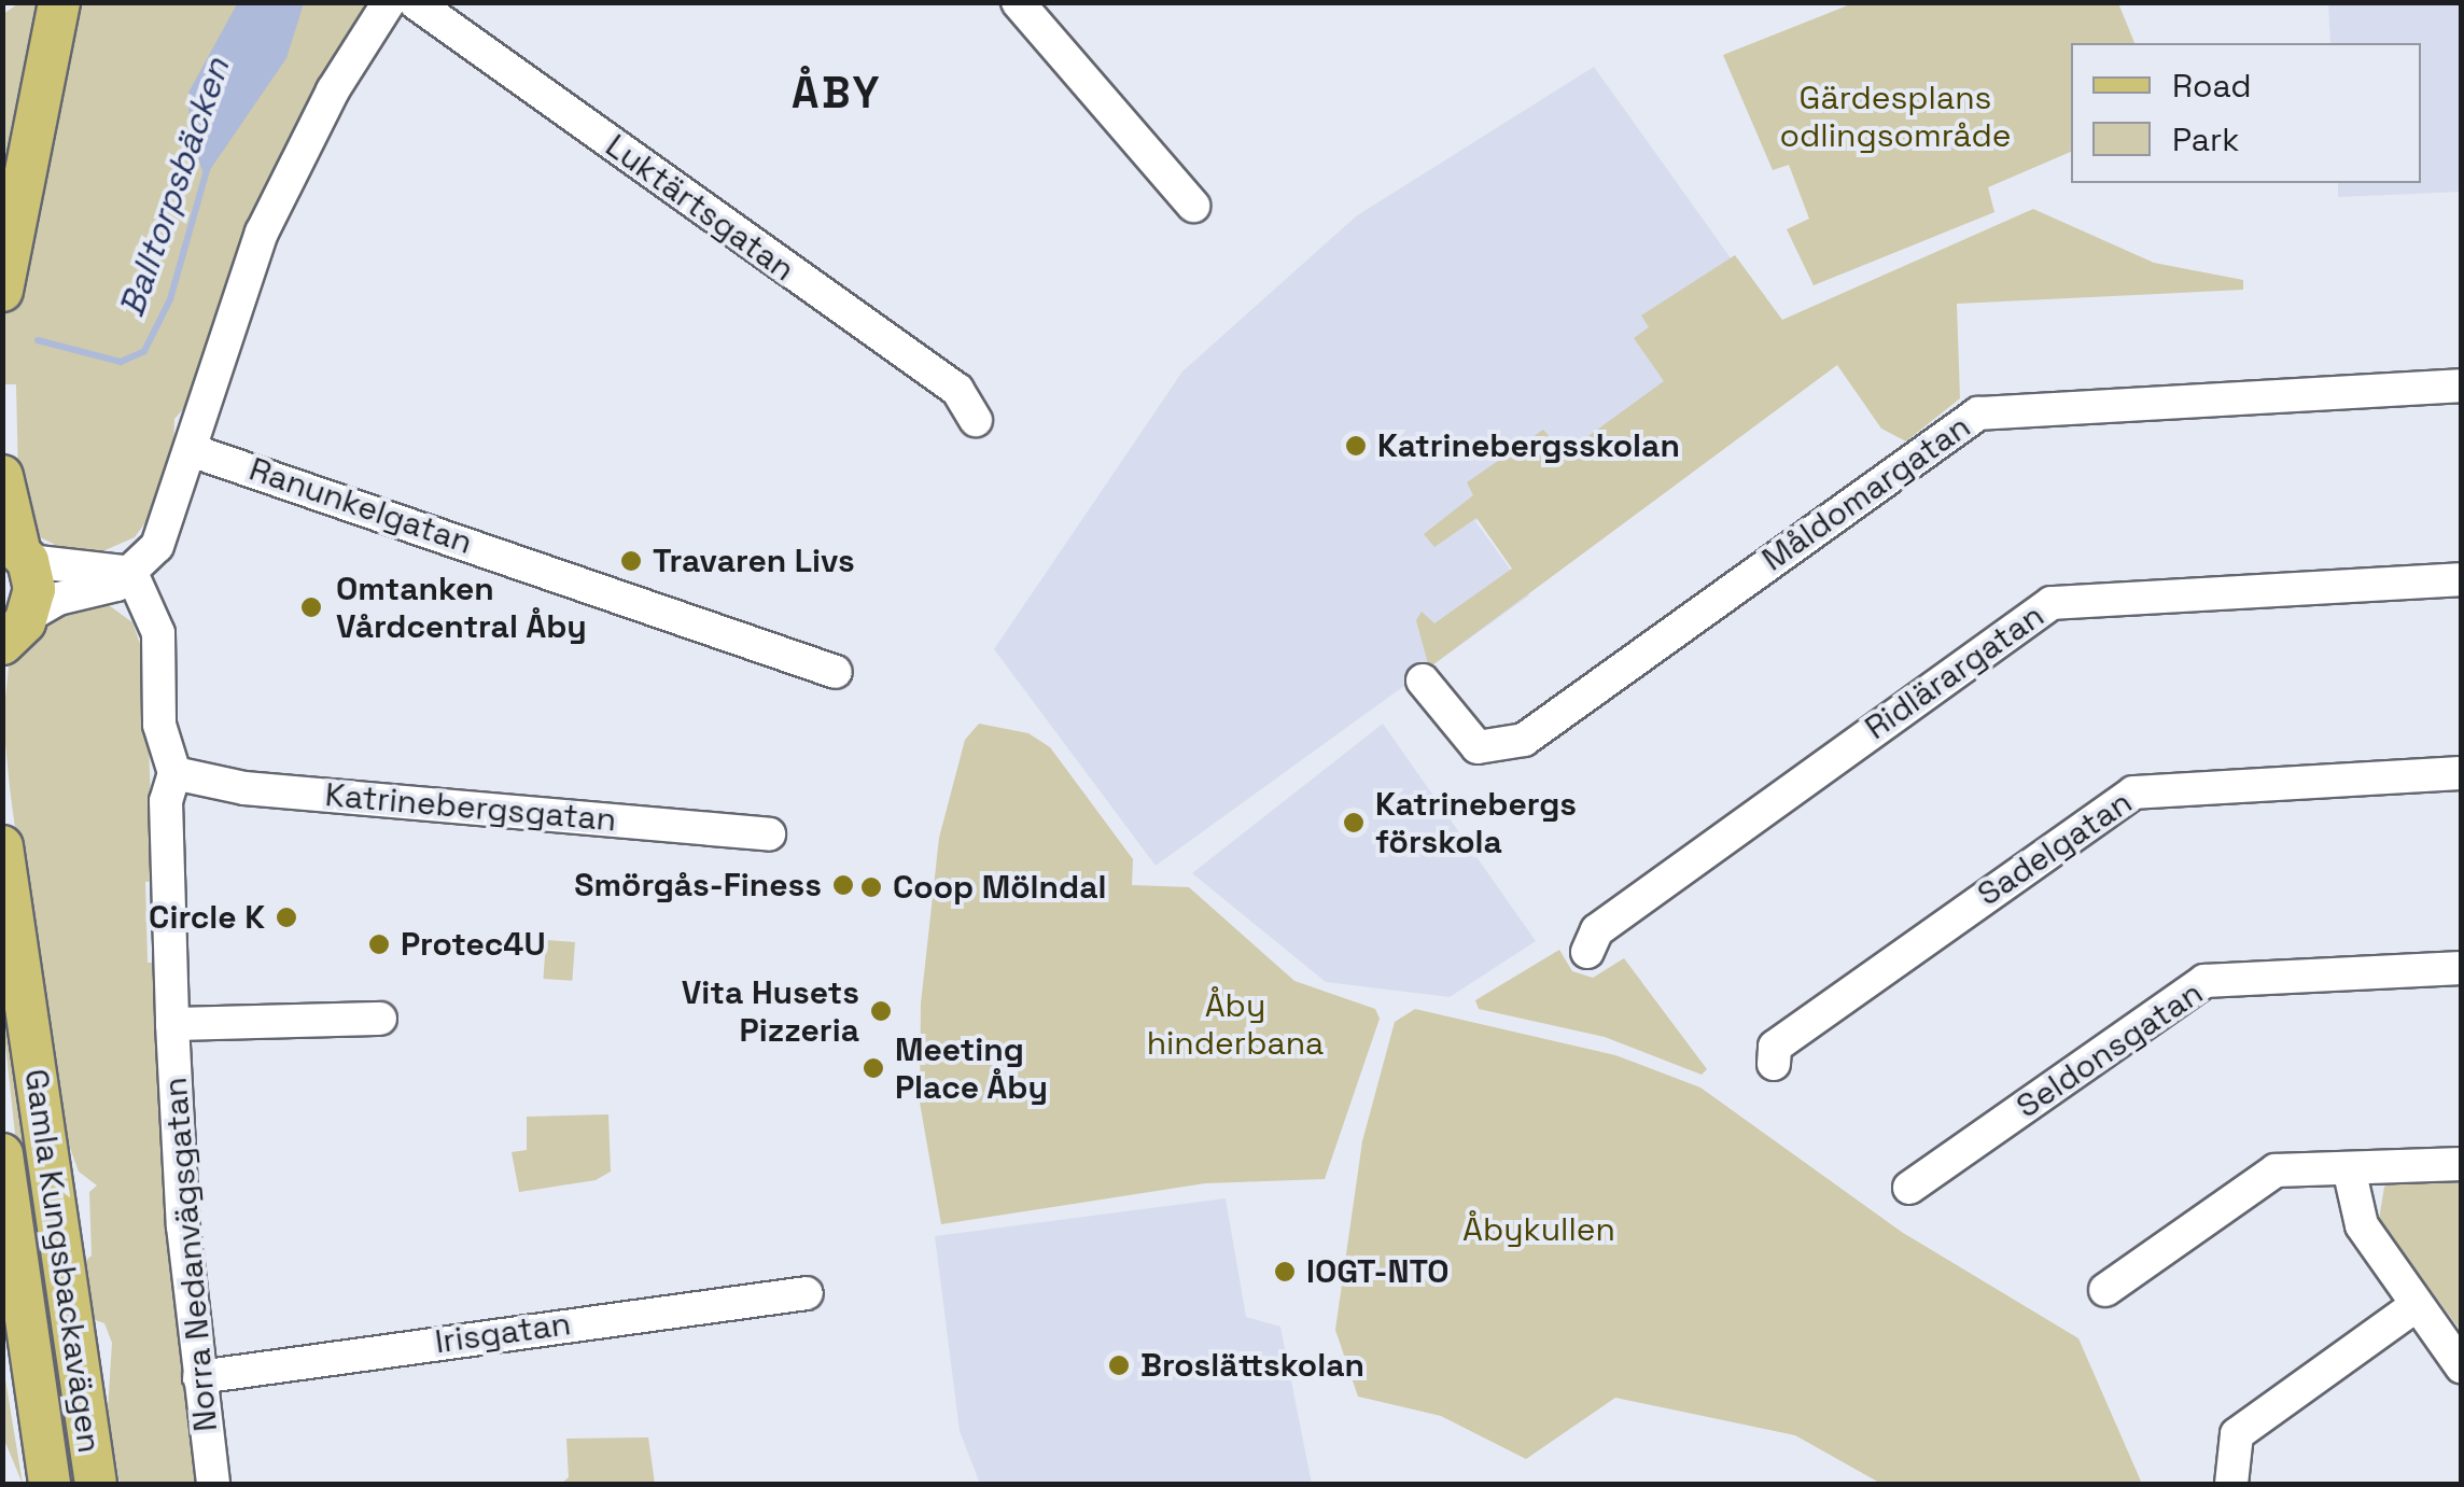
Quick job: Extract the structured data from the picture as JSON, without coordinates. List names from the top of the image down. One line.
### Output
{"streets":{"main road":["Gamla Kungsbackavägen"],"street":["Luktärtsgatan","Måldomargatan","Ranunkelgatan","Ridlärargatan","Katrinebergsgatan","Sadelgatan","Seldonsgatan","Norra Nedanvägsgatan","Irisgatan"]},"crossings":[["Katrinebergsgatan","Norra Nedanvägsgatan"],["Norra Nedanvägsgatan","Irisgatan"]],"districts":["ÅBY"],"water":["Balltorpsbäcken"],"parks":["Gärdesplans odlingsområde","Åby hinderbana","Åbykullen"],"places":["Katrinebergsskolan","Travaren Livs","Omtanken Vårdcentral Åby","Katrinebergs förskola","Smörgås-Finess","Coop Mölndal","Circle K","Protec4U","Vita Husets Pizzeria","Meeting Place Åby","IOGT-NTO","Broslättskolan"],"legend":["Road","Park"]}
